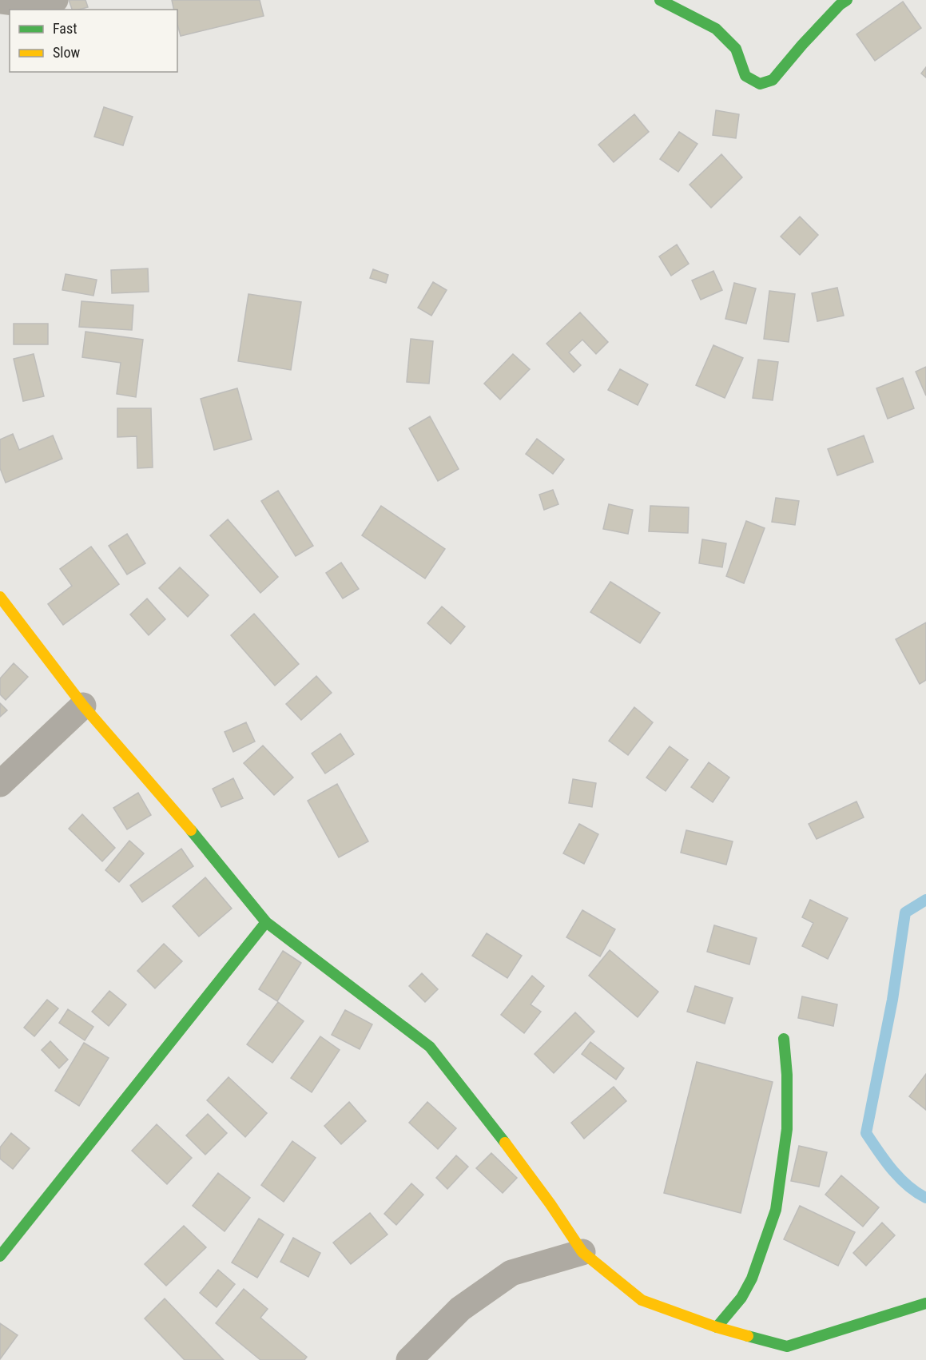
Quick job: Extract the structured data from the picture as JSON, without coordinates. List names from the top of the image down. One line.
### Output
{"legend":["Fast","Slow"]}
